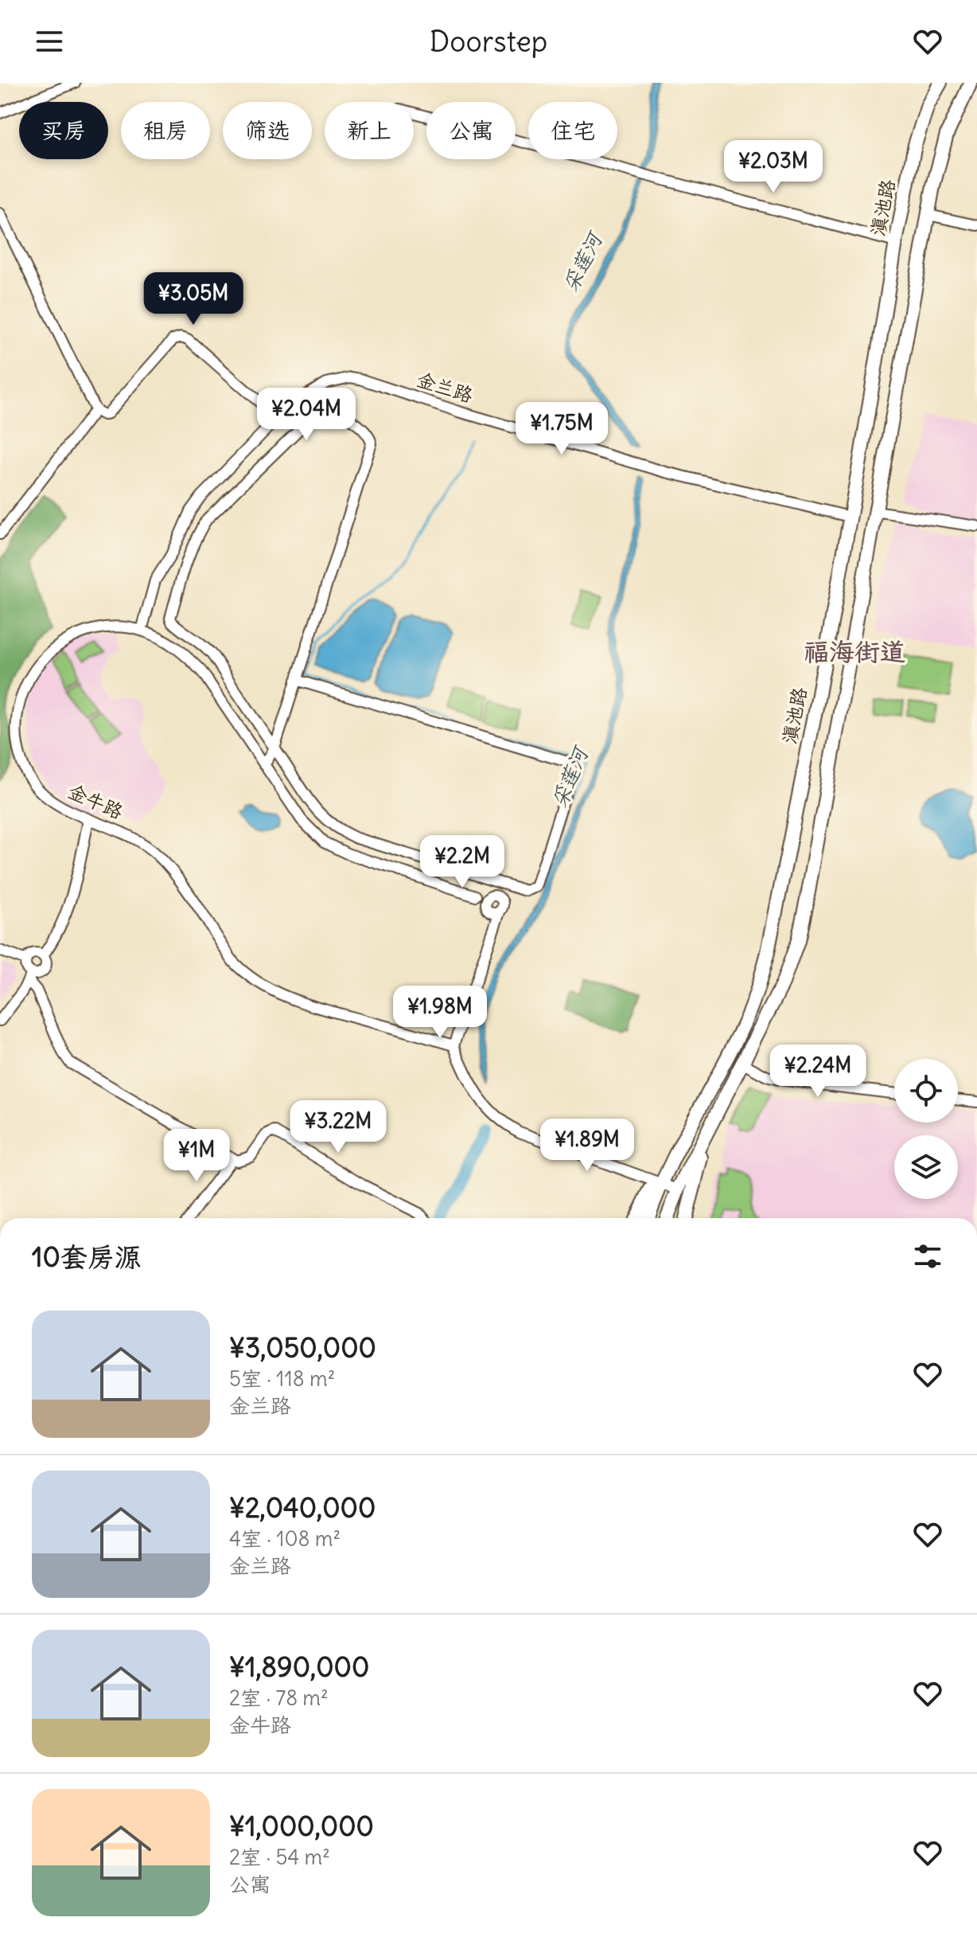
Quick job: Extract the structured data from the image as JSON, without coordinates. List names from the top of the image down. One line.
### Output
{"streets":{"main road":["滇池路"],"street":["金兰路","金牛路"]},"crossings":[["滇池路","金兰路"],["金兰路","金牛路"]],"districts":["福海街道"],"water":["采莲河"],"page":{"header":"Doorstep","chip":["买房","租房","筛选","新上","公寓","住宅"],"price":["¥2.03M","¥3.05M","¥2.04M","¥1.75M","¥2.2M","¥1.98M","¥2.24M","¥3.22M","¥1.89M","¥1M"],"heading":"10套房源","list":[{"name":"¥3,050,000","note":"5室 · 118 m² · 金兰路"},{"name":"¥2,040,000","note":"4室 · 108 m² · 金兰路"},{"name":"¥1,890,000","note":"2室 · 78 m² · 金牛路"},{"name":"¥1,000,000","note":"2室 · 54 m² · 公寓"}]}}
